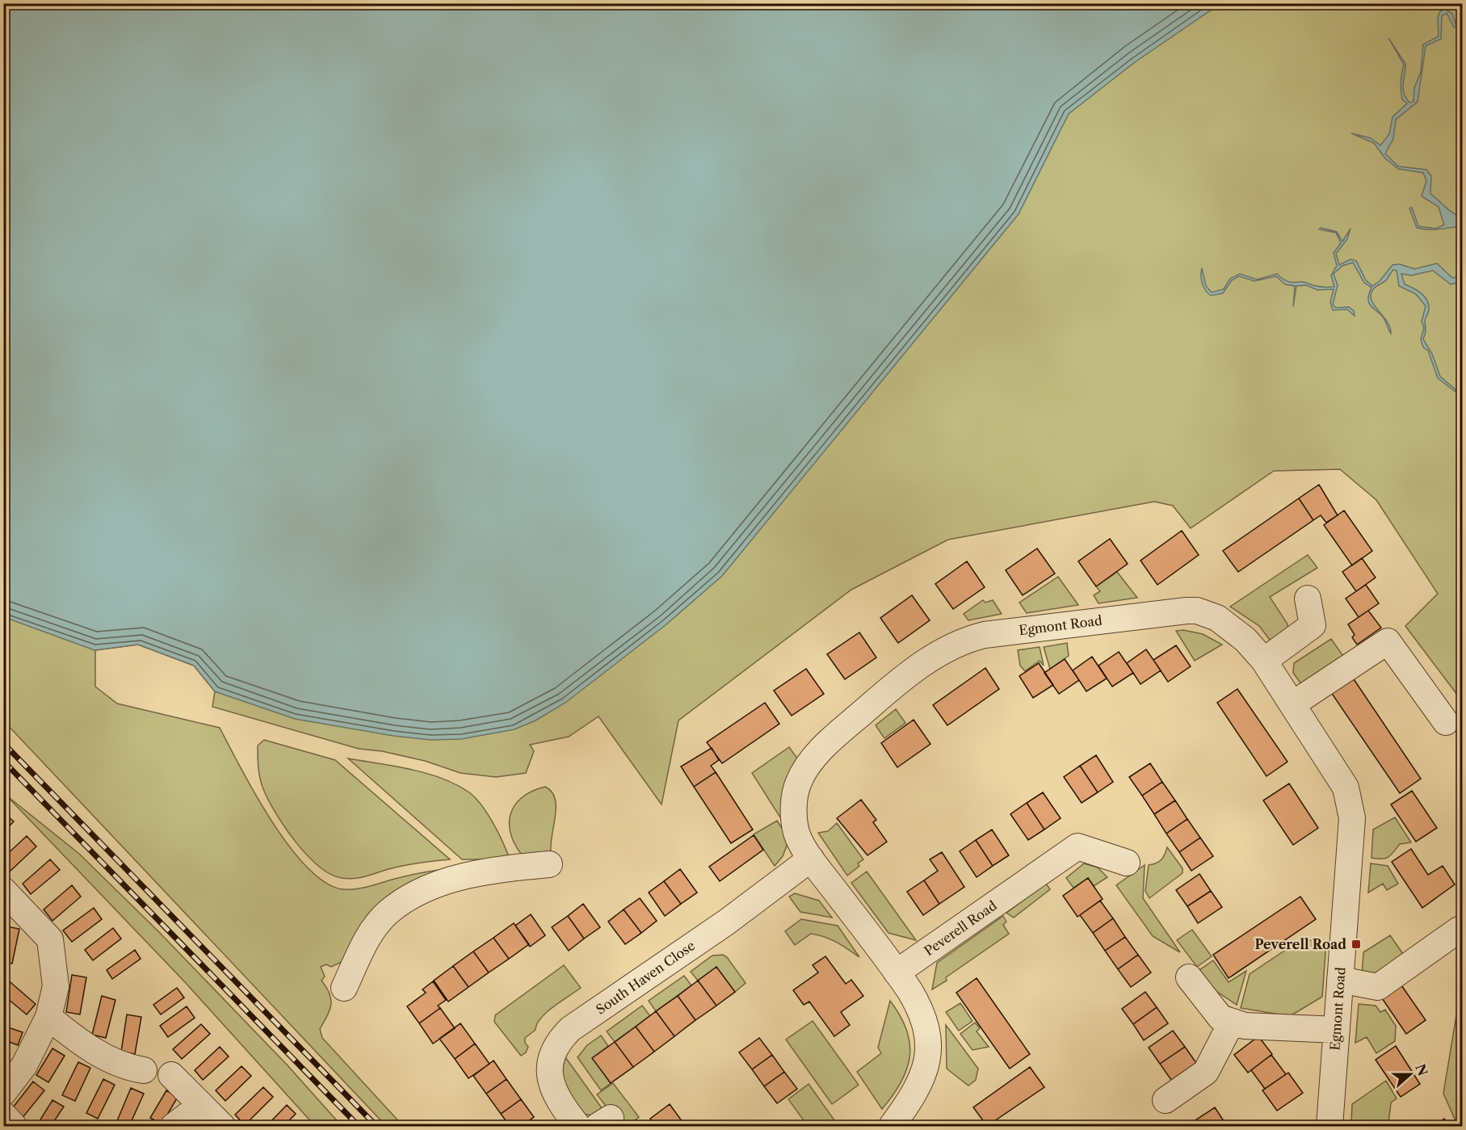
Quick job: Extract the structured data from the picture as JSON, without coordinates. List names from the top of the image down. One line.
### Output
{"streets":{"street":["Egmont Road","Peverell Road","South Haven Close"]},"crossings":[["Egmont Road","Peverell Road"],["Egmont Road","South Haven Close"]],"places":{"transit":["Peverell Road"]},"north":"right"}
